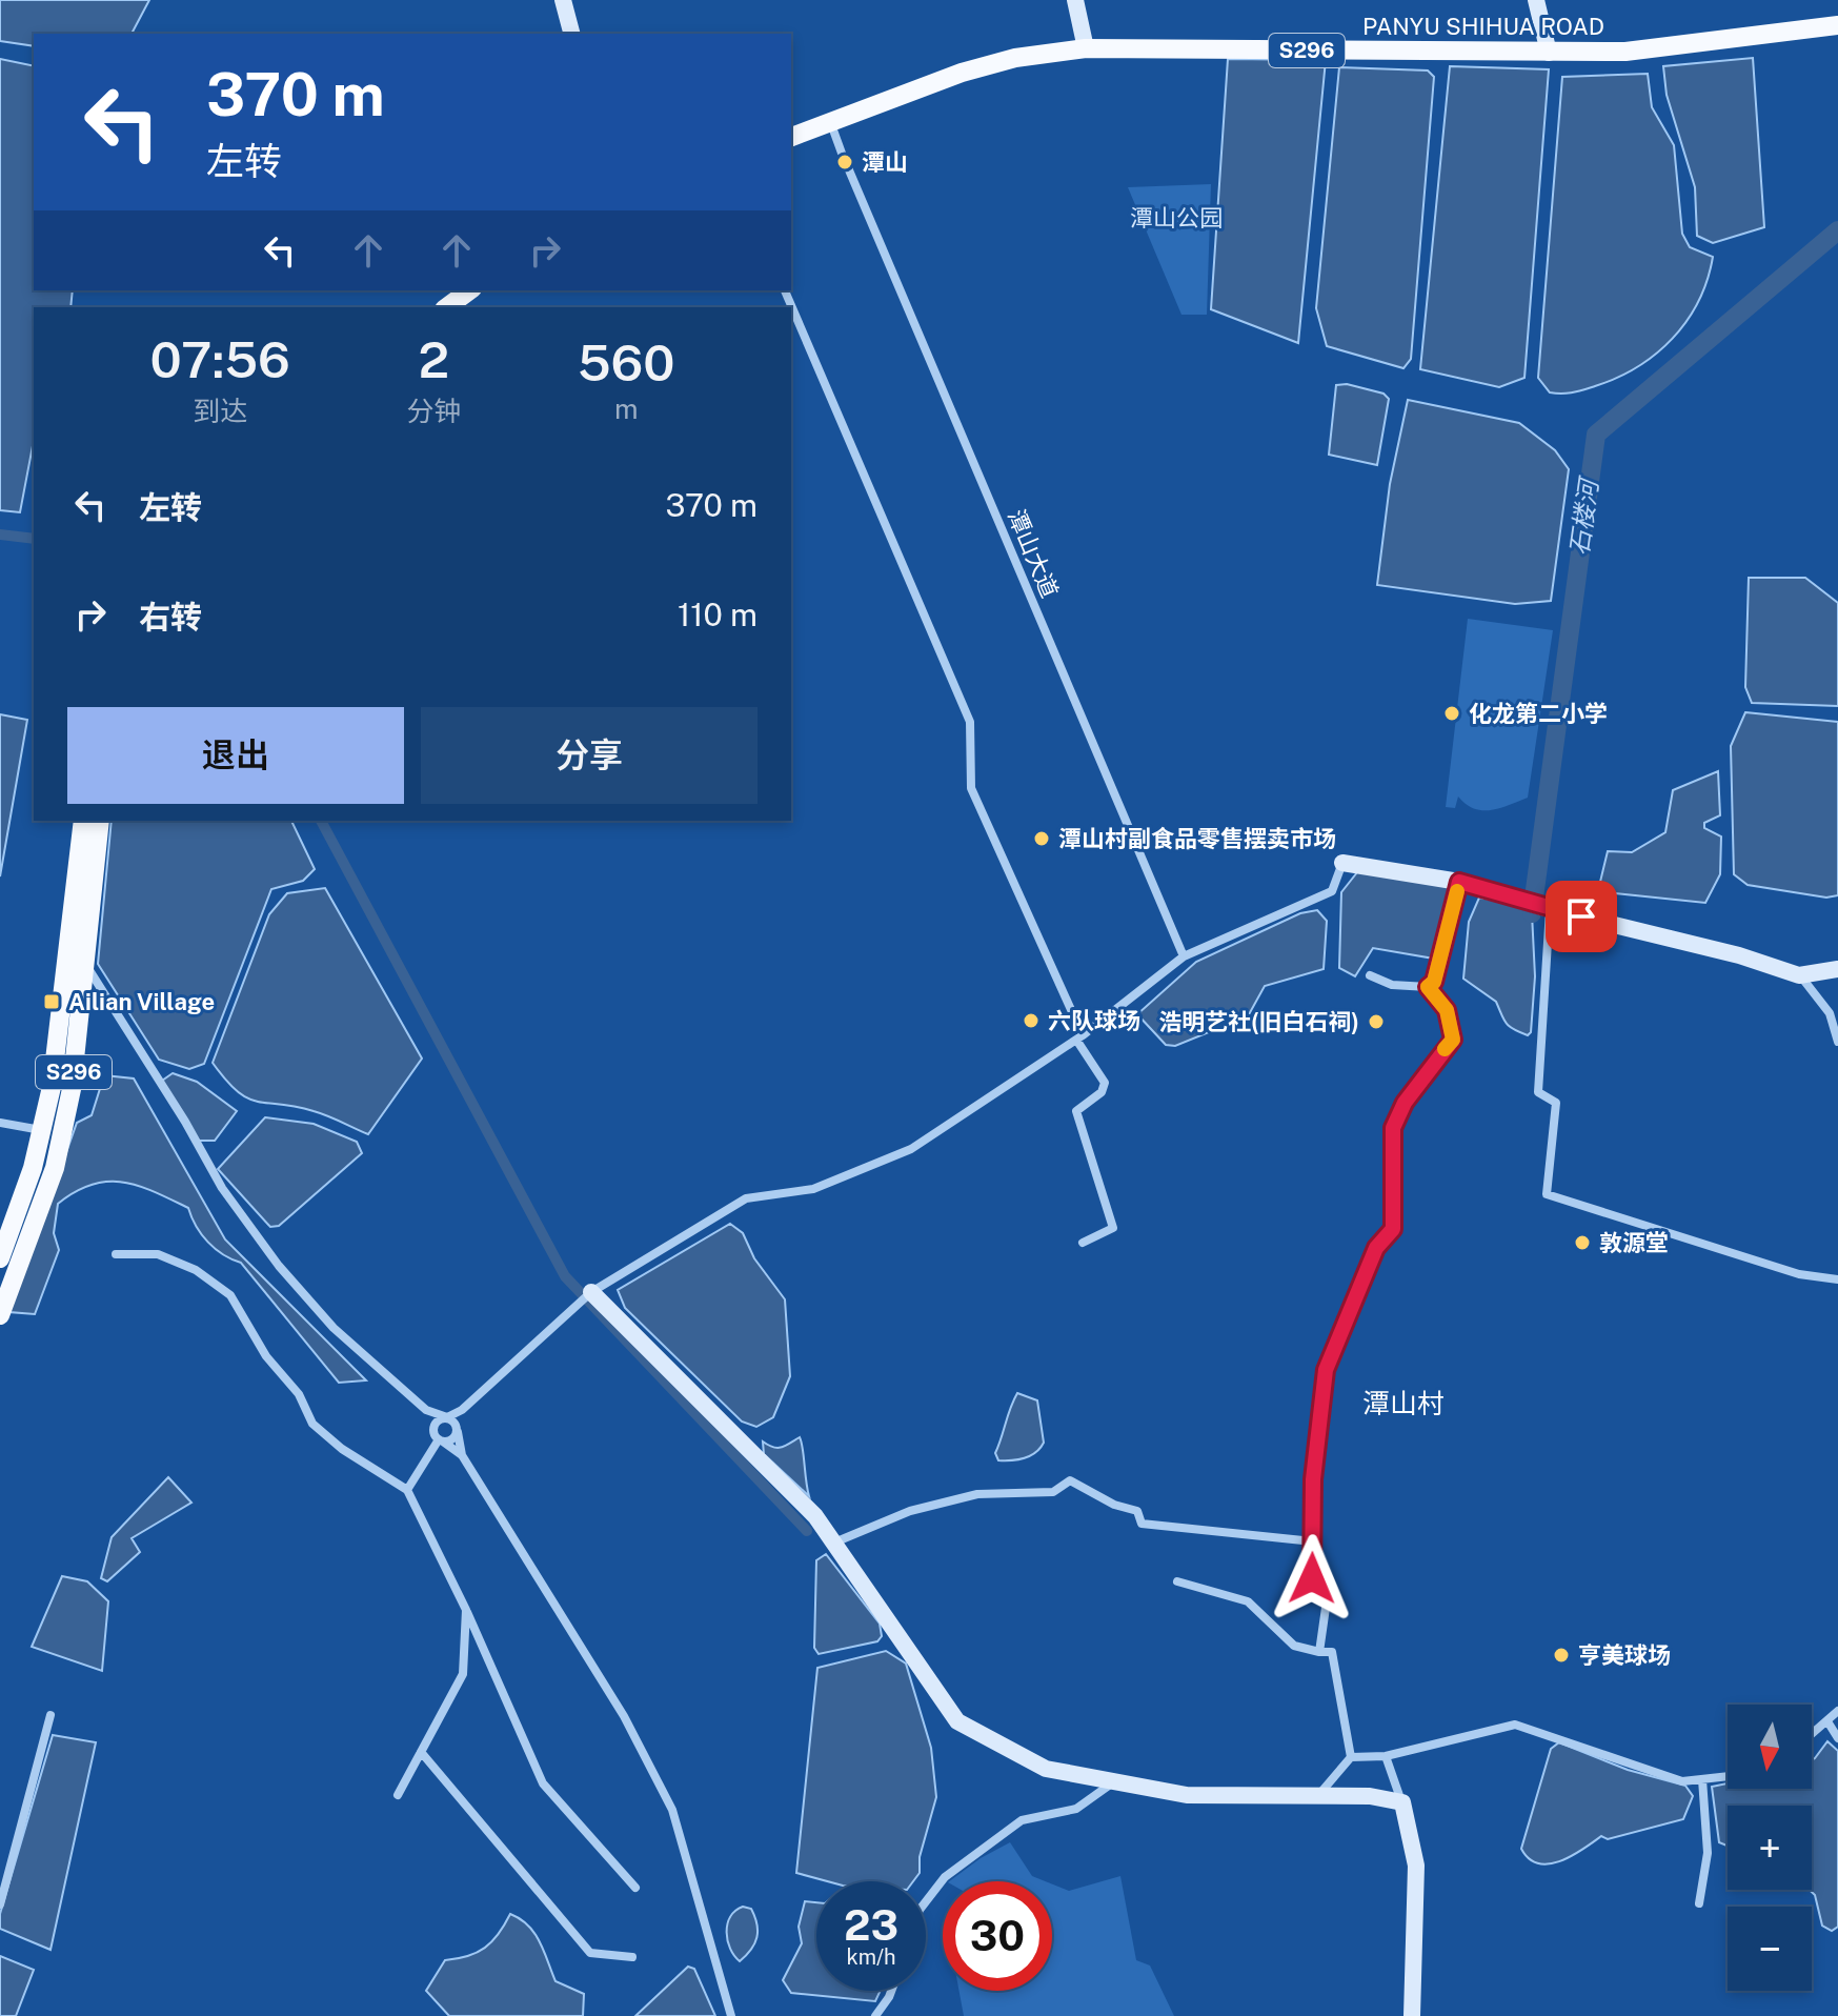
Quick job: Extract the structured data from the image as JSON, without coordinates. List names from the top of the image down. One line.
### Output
{"streets":{"main road":["PANYU SHIHUA ROAD","S296"],"street":["潭山大道"]},"crossings":[["PANYU SHIHUA ROAD","潭山大道"]],"districts":["潭山村"],"water":["石楼河"],"parks":["潭山公园"],"places":{"other":["潭山","化龙第二小学","潭山村副食品零售摆卖市场","六队球场","浩明艺社(旧白石祠)","敦源堂","亨美球场"],"transit":["Ailian Village"]},"north":"bottom","page":{"turn":["370 m","左转"],"eta":["07:56","到达","2","分钟","560","m"],"list":[{"name":"左转","value":"370 m"},{"name":"右转","value":"110 m"}],"buttons":["退出","分享"],"map_buttons":["+","−"],"speed":"23 km/h","limit":"30"}}
